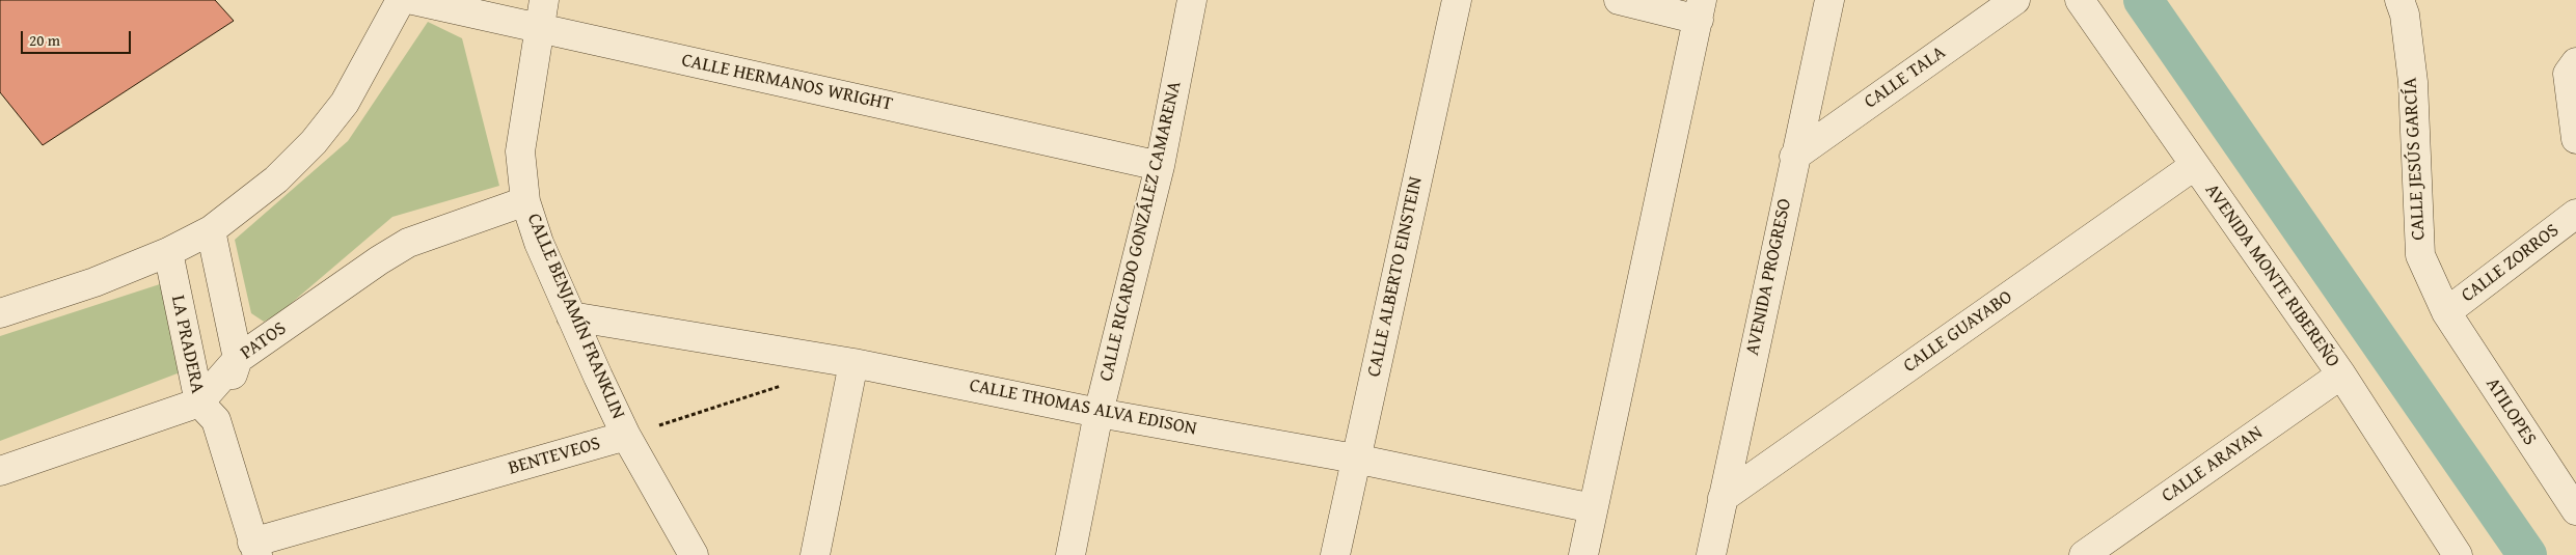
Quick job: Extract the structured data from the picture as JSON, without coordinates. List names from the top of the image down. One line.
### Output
{"streets":{"street":["CALLE TALA","CALLE HERMANOS WRIGHT","CALLE JESÚS GARCÍA","CALLE RICARDO GONZÁLEZ CAMARENA","CALLE ZORROS","AVENIDA MONTE RIBEREÑO","CALLE ALBERTO EINSTEIN","AVENIDA PROGRESO","CALLE BENJAMÍN FRANKLIN","CALLE GUAYABO","PATOS","LA PRADERA","CALLE THOMAS ALVA EDISON","ATILOPES","BENTEVEOS","CALLE ARAYAN"]},"crossings":[["CALLE TALA","AVENIDA PROGRESO"],["CALLE HERMANOS WRIGHT","CALLE RICARDO GONZÁLEZ CAMARENA"],["CALLE HERMANOS WRIGHT","CALLE BENJAMÍN FRANKLIN"],["CALLE JESÚS GARCÍA","CALLE ZORROS"],["CALLE JESÚS GARCÍA","ATILOPES"],["CALLE RICARDO GONZÁLEZ CAMARENA","CALLE THOMAS ALVA EDISON"],["CALLE ZORROS","ATILOPES"],["AVENIDA MONTE RIBEREÑO","CALLE GUAYABO"],["AVENIDA MONTE RIBEREÑO","CALLE ARAYAN"],["CALLE ALBERTO EINSTEIN","CALLE THOMAS ALVA EDISON"],["AVENIDA PROGRESO","CALLE GUAYABO"],["CALLE BENJAMÍN FRANKLIN","PATOS"],["CALLE BENJAMÍN FRANKLIN","CALLE THOMAS ALVA EDISON"],["CALLE BENJAMÍN FRANKLIN","BENTEVEOS"],["PATOS","LA PRADERA"]],"scale_bar":"20 m"}
